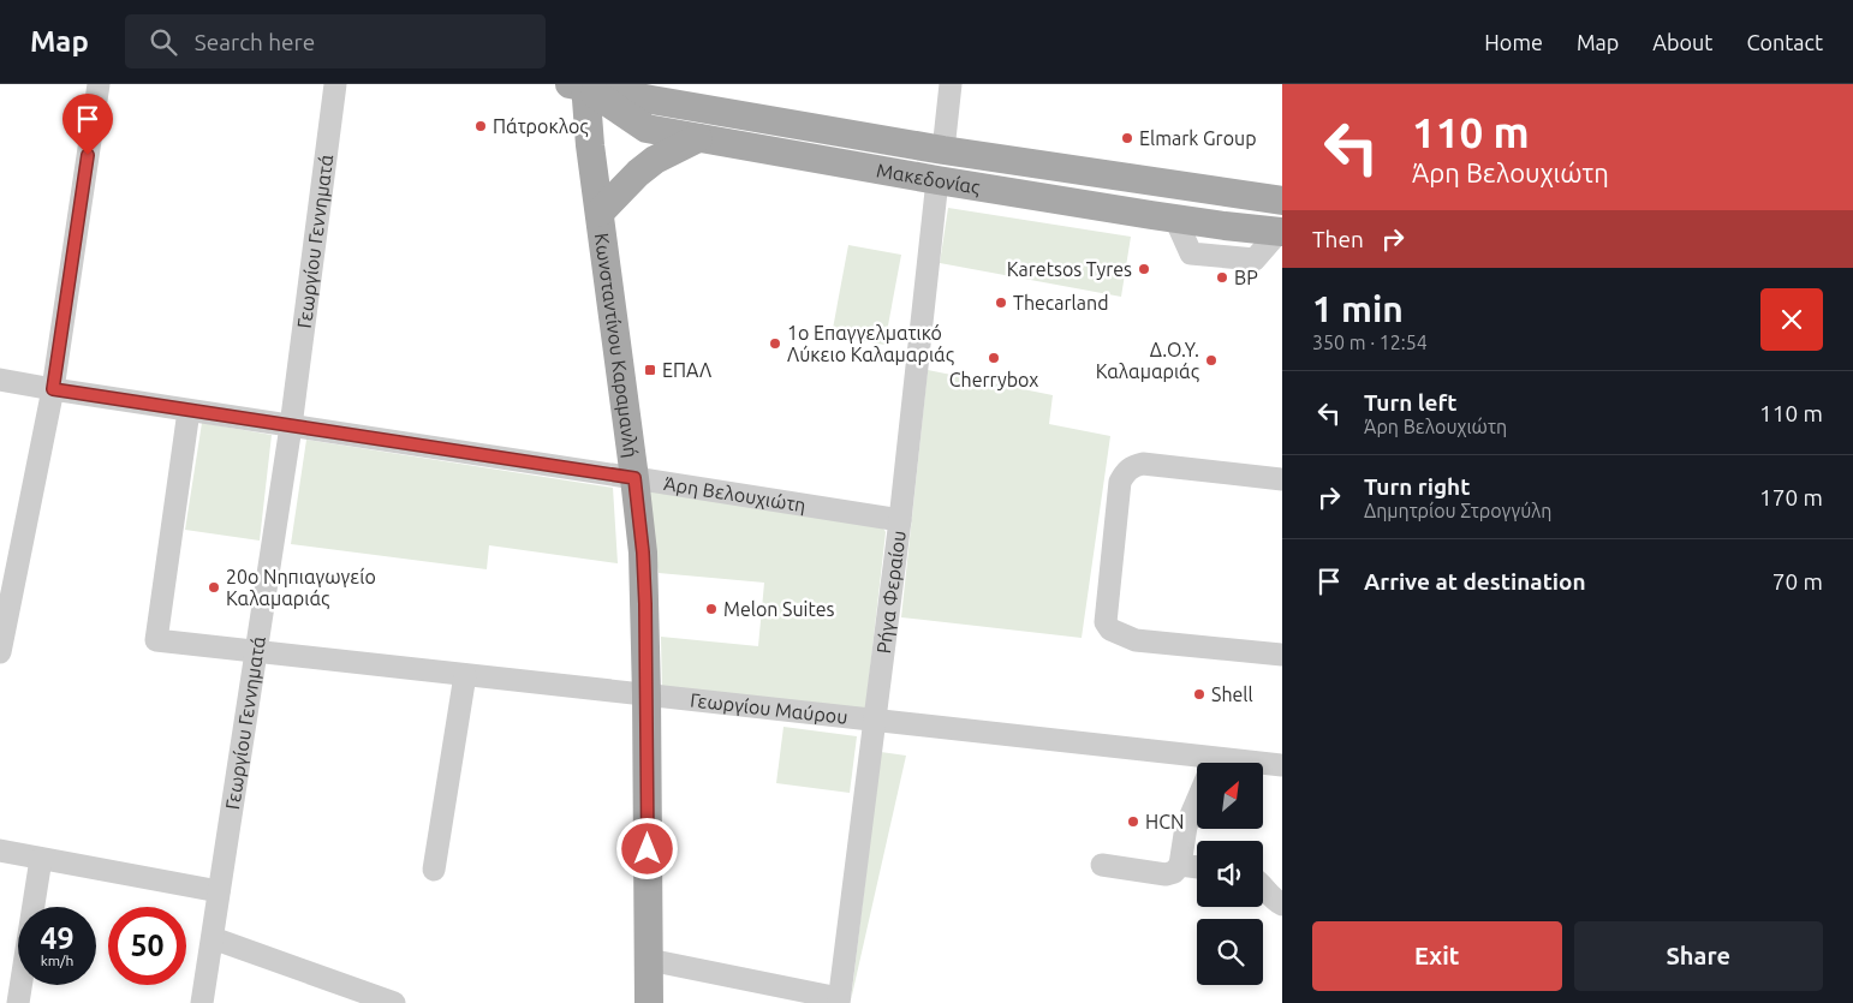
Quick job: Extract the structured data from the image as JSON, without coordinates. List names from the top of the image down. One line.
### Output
{"streets":{"main road":["Μακεδονίας","Κωνσταντίνου Καραμανλή"],"street":["Γεωργίου Γεννηματά","Άρη Βελουχιώτη","Ρήγα Φεραίου","Γεωργίου Μαύρου"]},"crossings":[["Μακεδονίας","Κωνσταντίνου Καραμανλή"],["Μακεδονίας","Ρήγα Φεραίου"],["Γεωργίου Γεννηματά","Άρη Βελουχιώτη"],["Γεωργίου Γεννηματά","Γεωργίου Μαύρου"],["Κωνσταντίνου Καραμανλή","Άρη Βελουχιώτη"],["Κωνσταντίνου Καραμανλή","Γεωργίου Μαύρου"],["Άρη Βελουχιώτη","Ρήγα Φεραίου"],["Άρη Βελουχιώτη","Γεωργίου Μαύρου"],["Ρήγα Φεραίου","Γεωργίου Μαύρου"]],"places":{"other":["Πάτροκλος","Elmark Group","Karetsos Tyres","BP","Thecarland","1ο Επαγγελματικό Λύκειο Καλαμαριάς","Cherrybox","Δ.Ο.Υ. Καλαμαριάς","20ο Νηπιαγωγείο Καλαμαριάς","Melon Suites","Shell","HCN"],"transit":["ΕΠΑΛ"]},"north":"top right","page":{"header":"Map","search":"Search here","nav":["Home","Map","About","Contact"],"turn":["110 m","Άρη Βελουχιώτη"],"then":"Then","heading":["1 min","350 m · 12:54"],"list":[{"name":"Turn left","note":"Άρη Βελουχιώτη","value":"110 m"},{"name":"Turn right","note":"Δημητρίου Στρογγύλη","value":"170 m"},{"name":"Arrive at destination","value":"70 m"}],"speed":"49 km/h","limit":"50","buttons":["Exit","Share"]}}
